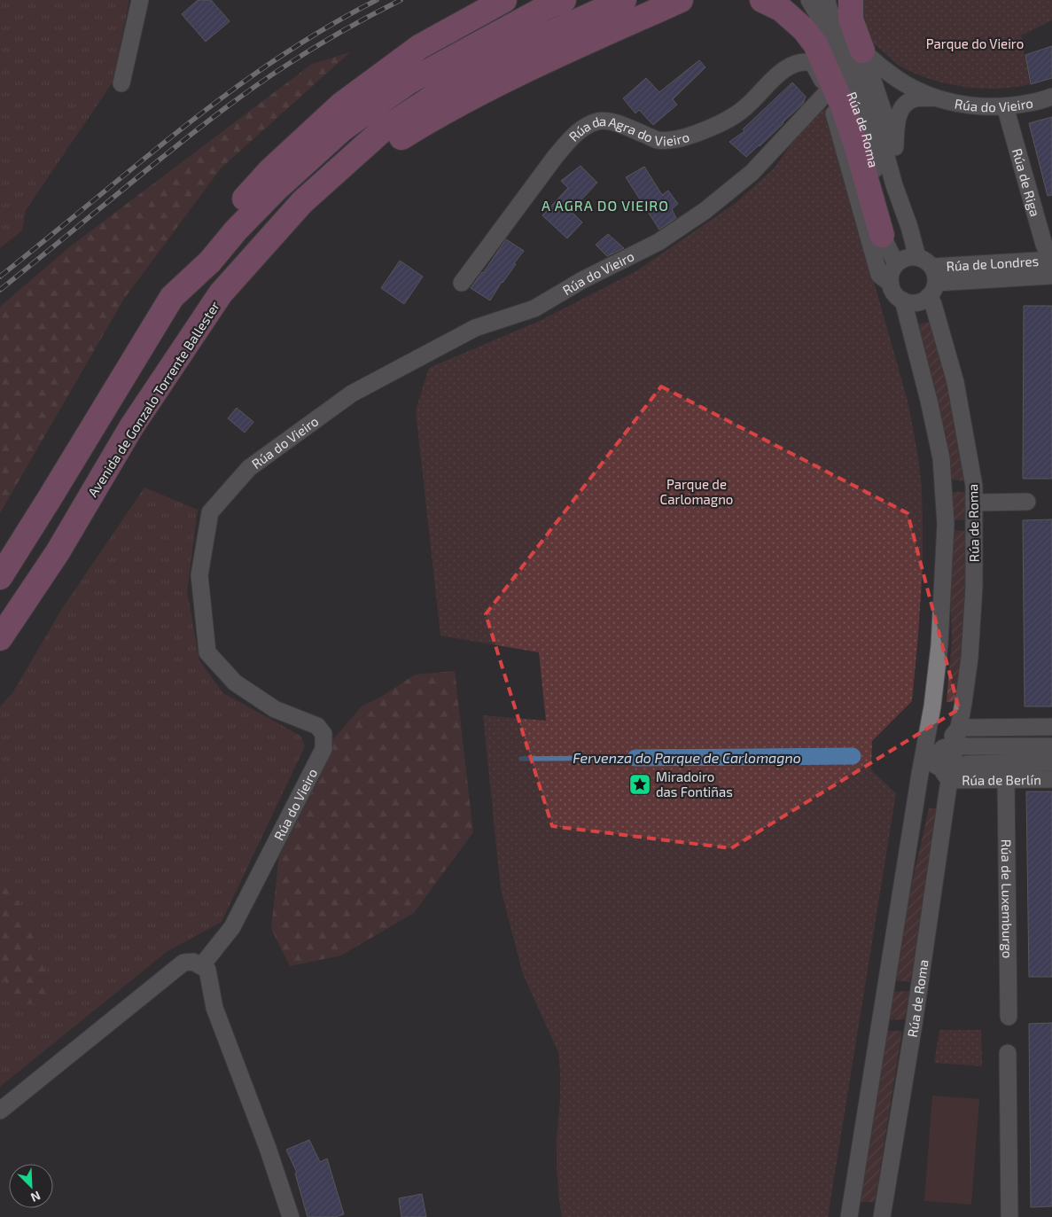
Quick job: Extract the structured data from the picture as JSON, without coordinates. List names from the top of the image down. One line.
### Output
{"streets":{"highway":["Avenida de Gonzalo Torrente Ballester"],"street":["Rúa do Vieiro","Rúa de Roma","Rúa da Agra do Vieiro","Rúa de Riga","Rúa de Londres","Rúa de Berlín","Rúa de Luxemburgo"]},"crossings":[["Rúa do Vieiro","Rúa de Roma"],["Rúa do Vieiro","Rúa da Agra do Vieiro"],["Rúa do Vieiro","Rúa de Riga"],["Rúa de Roma","Rúa da Agra do Vieiro"],["Rúa de Roma","Rúa de Londres"],["Rúa de Roma","Rúa de Berlín"],["Rúa de Riga","Rúa de Londres"],["Rúa de Berlín","Rúa de Luxemburgo"]],"districts":["A AGRA DO VIEIRO"],"water":["Fervenza do Parque de Carlomagno"],"parks":["Parque do Vieiro","Parque de Carlomagno"],"places":{"place":["Miradoiro das Fontiñas"]},"north":"bottom right"}
